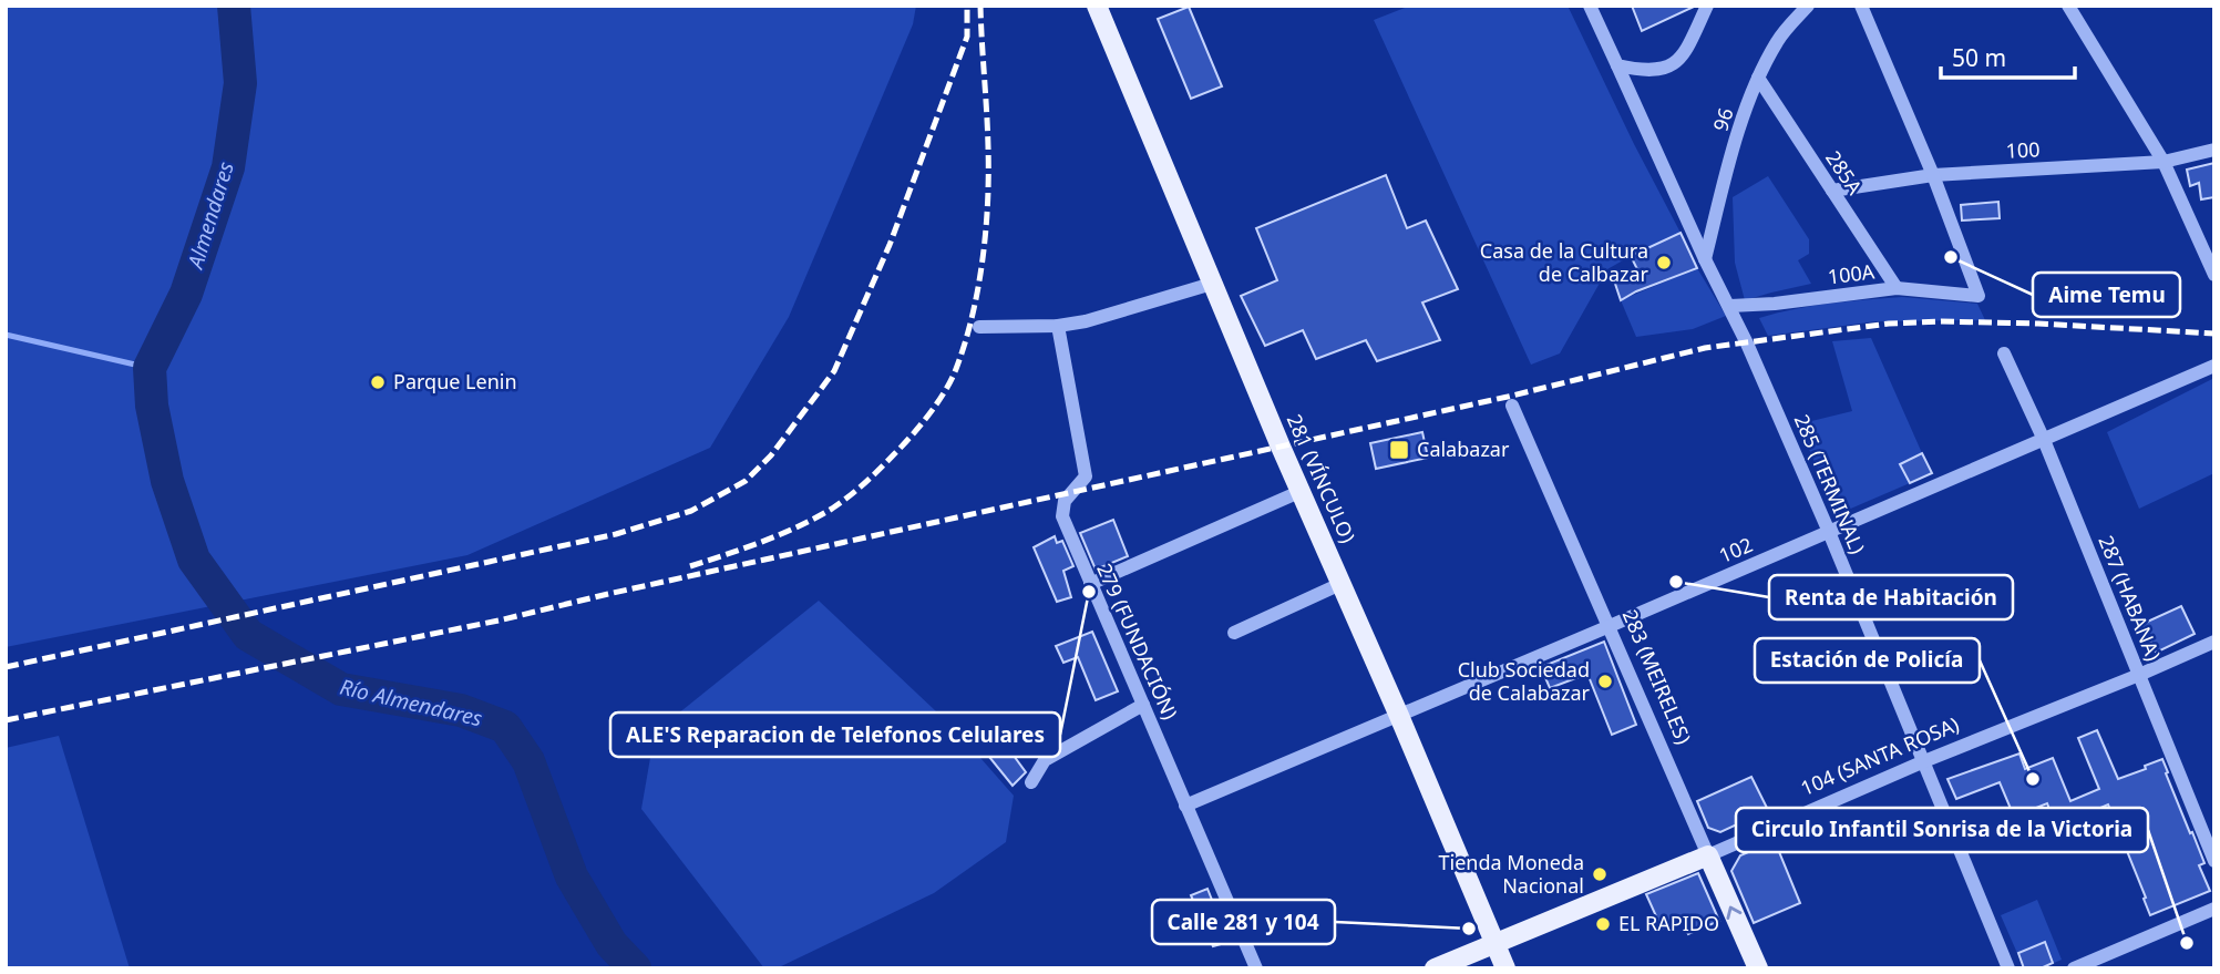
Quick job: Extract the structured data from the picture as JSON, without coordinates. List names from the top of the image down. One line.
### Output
{"streets":{"main road":["281 (VÍNCULO)","283 (MEIRELES)","104 (SANTA ROSA)"],"street":["96","100","285A","100A","285 (TERMINAL)","102","287 (HABANA)","279 (FUNDACIÓN)"]},"crossings":[["96","285A"],["96","285 (TERMINAL)"],["100","285A"],["100","100A"],["285A","100A"],["100A","285 (TERMINAL)"],["281 (VÍNCULO)","102"],["281 (VÍNCULO)","104 (SANTA ROSA)"],["285 (TERMINAL)","102"],["285 (TERMINAL)","104 (SANTA ROSA)"],["102","287 (HABANA)"],["102","279 (FUNDACIÓN)"],["102","283 (MEIRELES)"],["287 (HABANA)","104 (SANTA ROSA)"],["283 (MEIRELES)","104 (SANTA ROSA)"]],"water":["Almendares","Río Almendares"],"places":{"other":["Aime Temu","Casa de la Cultura de Calbazar","Parque Lenin","Renta de Habitación","ALE'S Reparacion de Telefonos Celulares","Club Sociedad de Calabazar","Estación de Policía","Tienda Moneda Nacional","EL RAPIDO","Calle 281 y 104","Circulo Infantil Sonrisa de la Victoria"],"transit":["Calabazar"]},"scale_bar":"50 m"}
